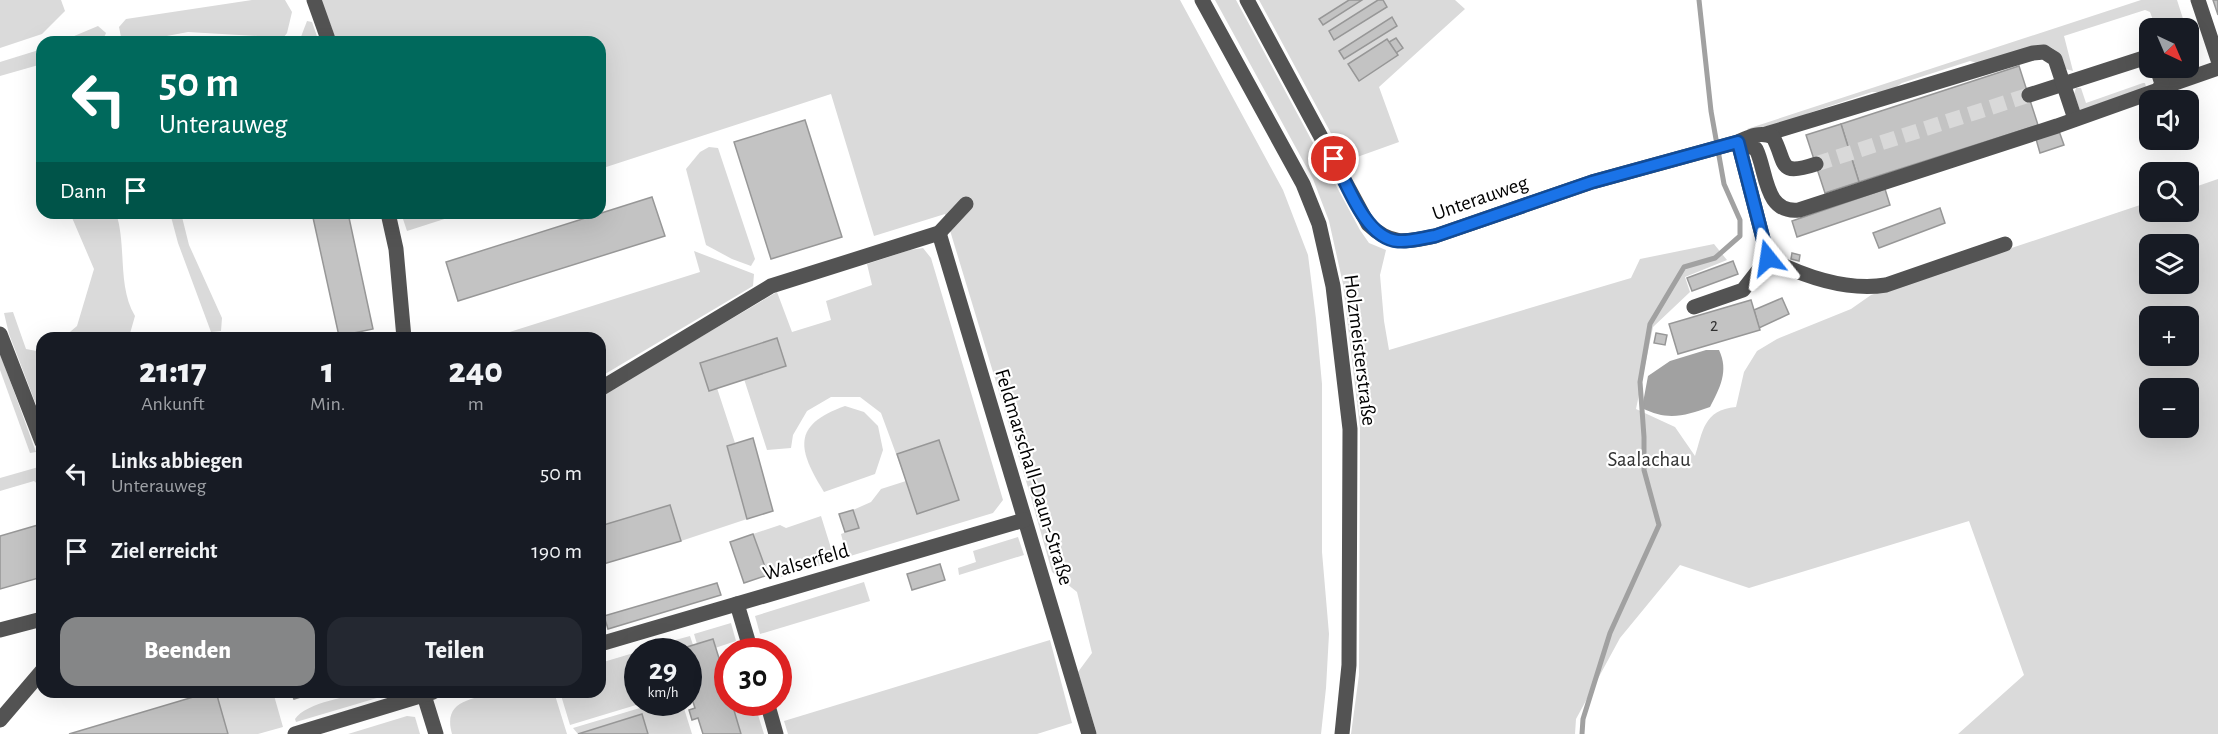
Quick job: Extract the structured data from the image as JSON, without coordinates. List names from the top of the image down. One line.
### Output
{"streets":{"street":["Unterauweg","Holzmeisterstraße","Feldmarschall-Daun-Straße","Walserfeld"]},"crossings":[["Feldmarschall-Daun-Straße","Walserfeld"]],"parks":["Saalachau"],"house_numbers":["2"],"north":"bottom right","page":{"map_buttons":["+","−"],"turn":["50 m","Unterauweg"],"then":"Dann","eta":["21:17","Ankunft","1","Min.","240","m"],"list":[{"name":"Links abbiegen","note":"Unterauweg","value":"50 m"},{"name":"Ziel erreicht","value":"190 m"}],"buttons":["Beenden","Teilen"],"speed":"29 km/h","limit":"30"}}
